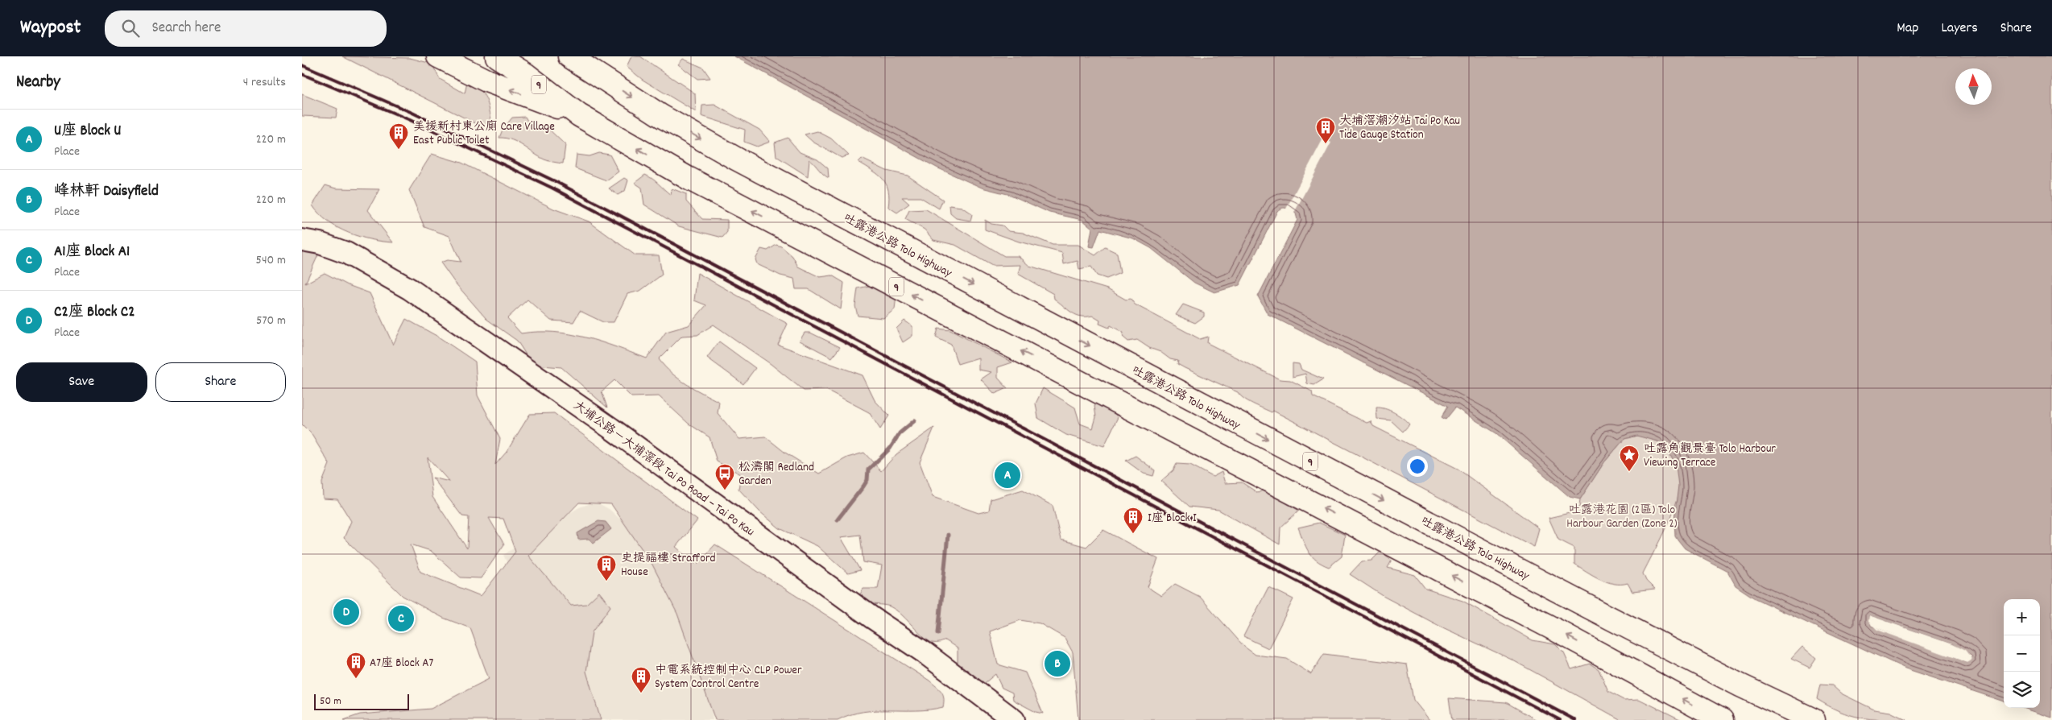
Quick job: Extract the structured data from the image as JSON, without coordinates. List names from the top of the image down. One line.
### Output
{"streets":{"highway":["9","吐露港公路 Tolo Highway"],"main road":["大埔公路－大埔滘段 Tai Po Road – Tai Po Kau"]},"parks":["吐露港花園 (2區) Tolo Harbour Garden (Zone 2)"],"places":{"building":["大埔滘潮汐站 Tai Po Kau Tide Gauge Station","美援新村東公廁 Care Village East Public Toilet","I座 Block I","史提福樓 Strafford House","A7座 Block A7","中電系統控制中心 CLP Power System Control Centre"],"place":["吐露角觀景臺 Tolo Harbour Viewing Terrace"],"bus stop":["松濤閣 Redland Garden"]},"scale_bar":"50 m","north":"top","page":{"header":"Waypost","search":"Search here","nav":["Map","Layers","Share"],"heading":["Nearby","4 results"],"list":[{"mark":"A","name":"U座 Block U","note":"Place","value":"220 m"},{"mark":"B","name":"峰林軒 Daisyfield","note":"Place","value":"220 m"},{"mark":"C","name":"A1座 Block A1","note":"Place","value":"540 m"},{"mark":"D","name":"C2座 Block C2","note":"Place","value":"570 m"}],"buttons":["Save","Share"],"pins":["A","D","C","B"],"map_buttons":["+","−"],"scale":"50 m"}}
